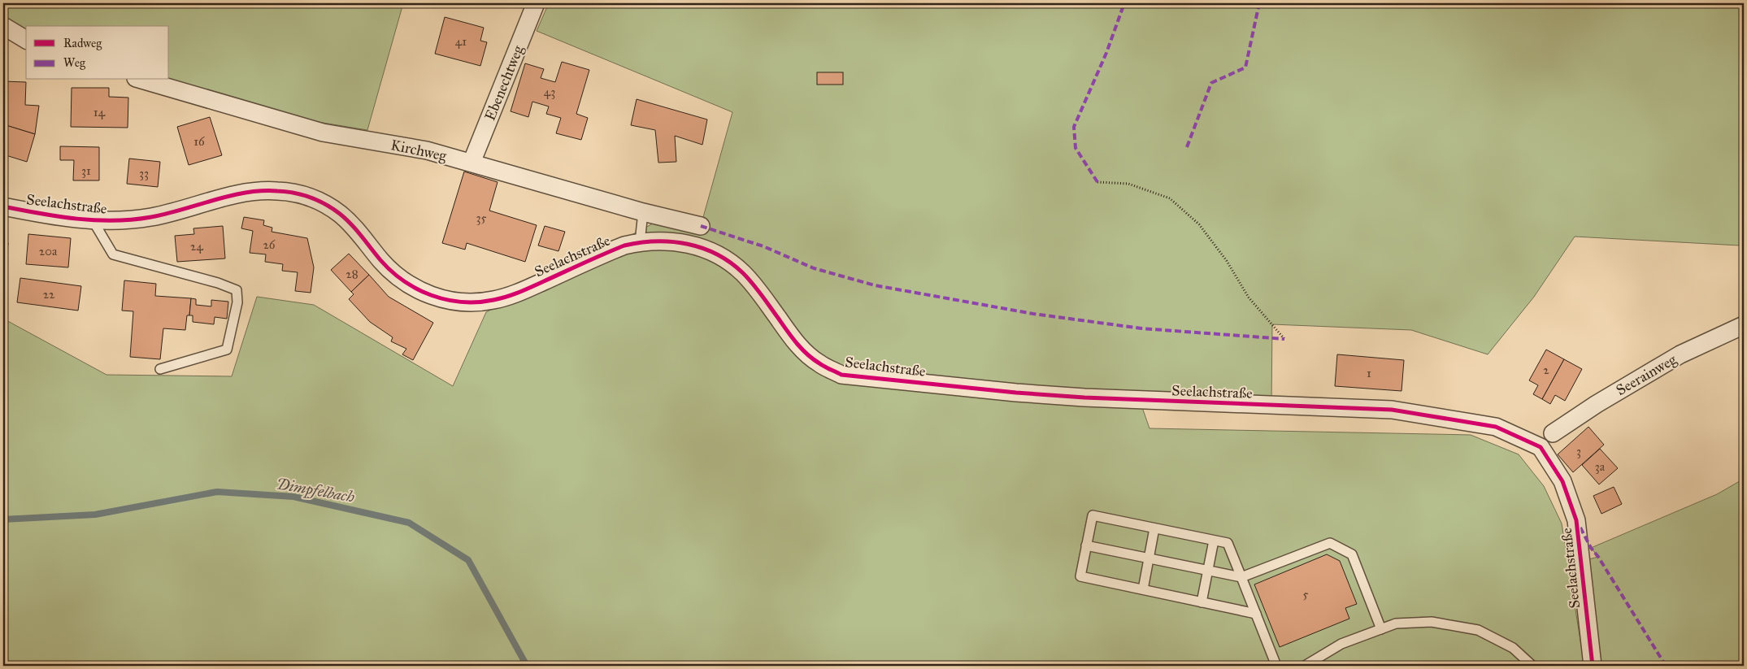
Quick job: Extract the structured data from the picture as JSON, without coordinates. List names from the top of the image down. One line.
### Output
{"streets":{"street":["Ebenechtweg","Kirchweg","Seelachstraße","Seerainweg"]},"crossings":[["Ebenechtweg","Kirchweg"]],"water":["Dimpfelbach"],"house_numbers":["41","43","14","16","31","33","35","26","24","20a","28","22","2","1","3","3a","5"],"legend":["Radweg","Weg"]}
